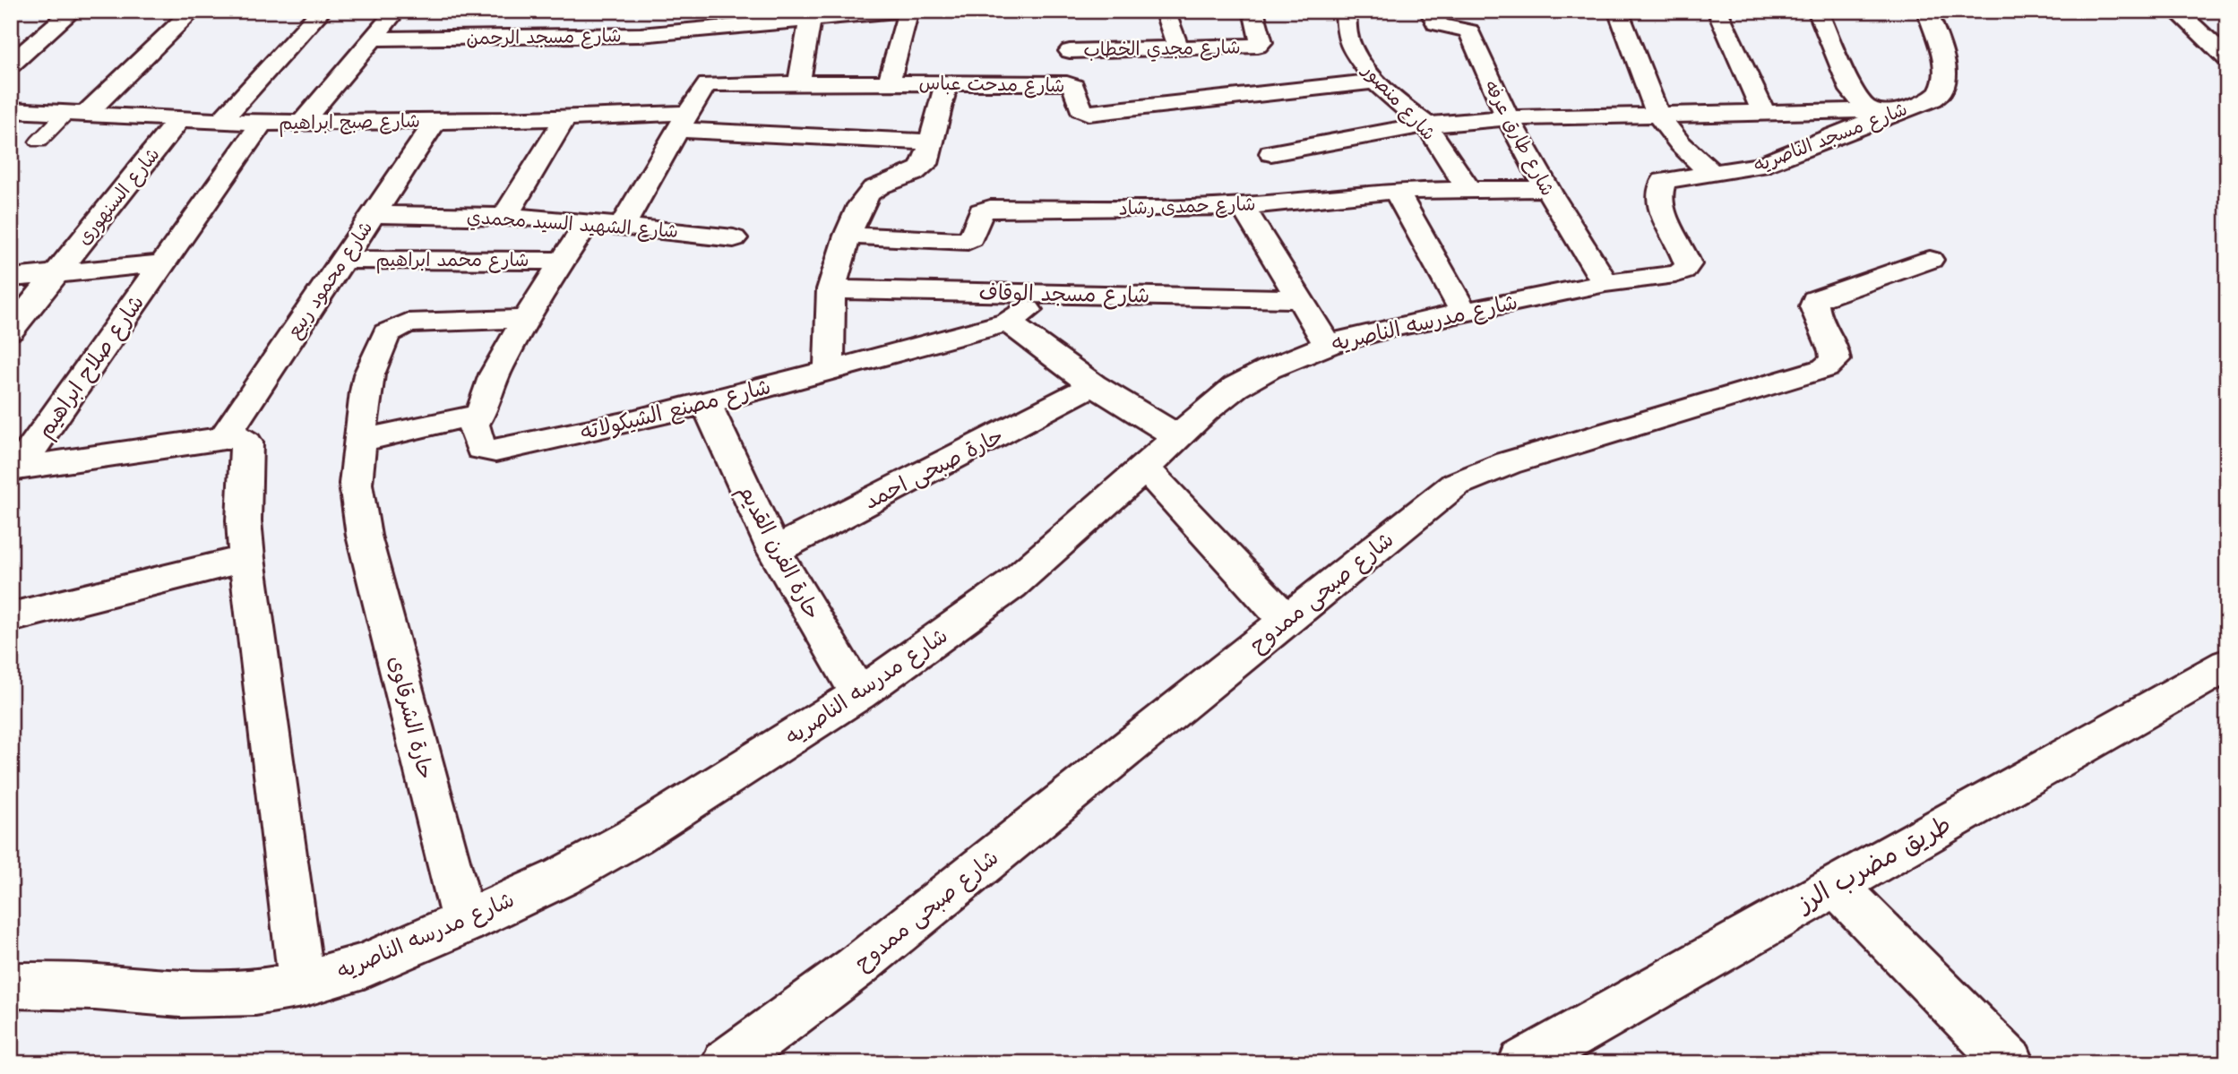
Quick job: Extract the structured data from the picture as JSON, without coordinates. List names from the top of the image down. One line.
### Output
{"streets":{"street":["شارع مسجد الرحمن","شارع مجدي الخطاب","شارع مدحت عباس","شارع منصور","شارع صبح ابراهيم","شارع مسجد الناصريه","شارع طارق عرفه","شارع السنهورى","شارع حمدى رشاد","شارع الشهيد السيد محمدي","شارع محمد ابراهيم","شارع محمود ربيع","شارع مسجد الوقاف","شارع مدرسه الناصريه","شارع صلاح ابراهيم","شارع مصنع الشيكولاته","حارة صبحى احمد","حارة الفرن القديم","شارع صبحى ممدوح","حارة الشرقاوى","طريق مضرب الرز"]},"crossings":[["شارع مدحت عباس","شارع منصور"],["شارع مدحت عباس","شارع صبح ابراهيم"],["شارع منصور","شارع حمدى رشاد"],["شارع صبح ابراهيم","شارع السنهورى"],["شارع صبح ابراهيم","شارع محمود ربيع"],["شارع صبح ابراهيم","شارع صلاح ابراهيم"],["شارع مسجد الناصريه","شارع مدرسه الناصريه"],["شارع طارق عرفه","شارع حمدى رشاد"],["شارع طارق عرفه","شارع مدرسه الناصريه"],["شارع السنهورى","شارع صلاح ابراهيم"],["شارع الشهيد السيد محمدي","شارع محمود ربيع"],["شارع محمد ابراهيم","شارع محمود ربيع"],["شارع مسجد الوقاف","شارع مصنع الشيكولاته"],["شارع مدرسه الناصريه","حارة الفرن القديم"],["شارع مدرسه الناصريه","حارة الشرقاوى"],["شارع مصنع الشيكولاته","حارة الفرن القديم"],["حارة صبحى احمد","حارة الفرن القديم"]]}
